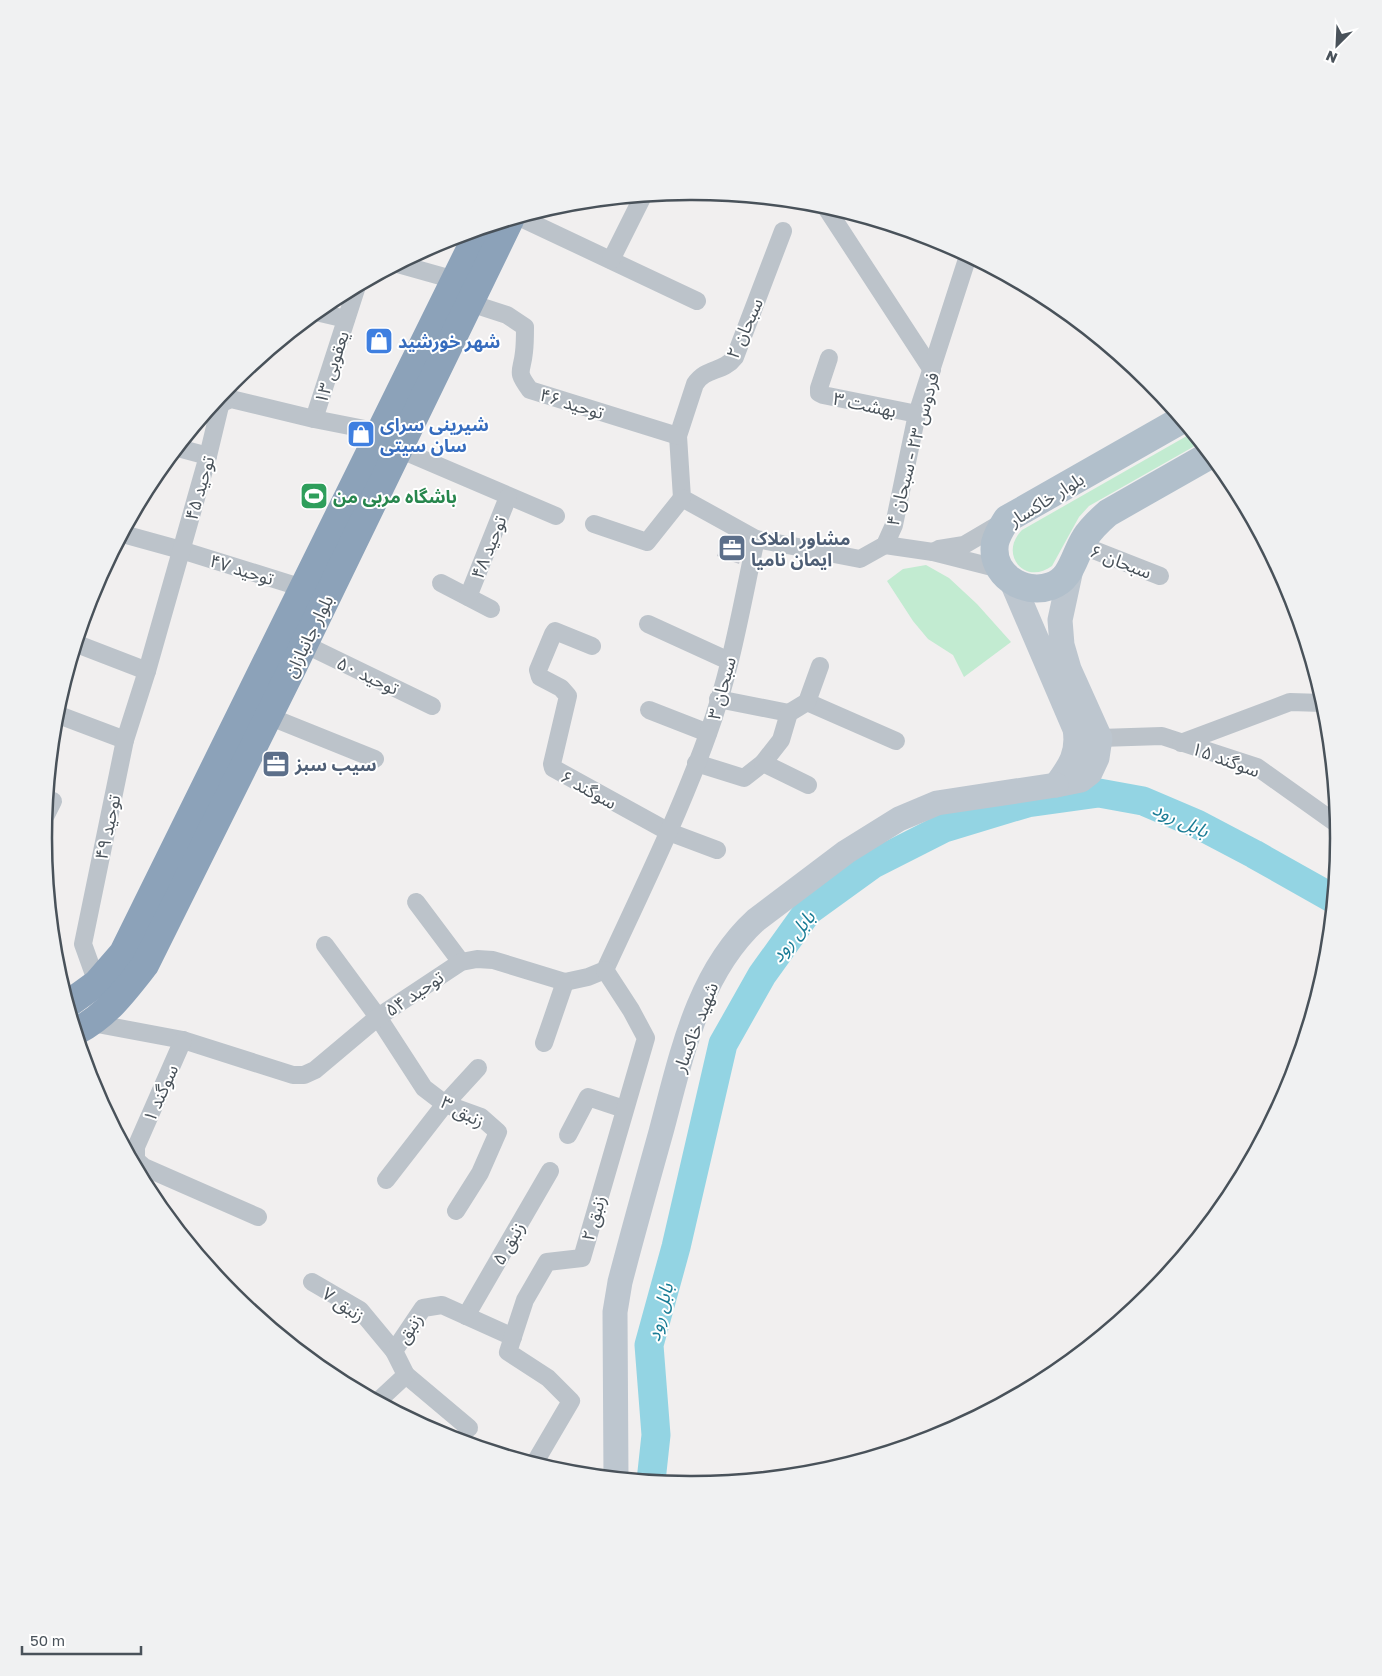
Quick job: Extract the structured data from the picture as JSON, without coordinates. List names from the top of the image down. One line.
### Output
{"streets":{"highway":["بلوار جانبازان"],"main road":["بلوار خاکسار","شهید خاکسار"],"street":["سبحان ۲","یعقوبی ۱۳","توحید ۴۶","بهشت ۳","فردوس ۲۳ - سبحان ۴","توحید ۴۵","توحید ۴۸","سبحان ۶","توحید ۴۷","توحید ۵۰","سبحان ۳","سوگند ۱۵","سوگند ۶","توحید ۴۹","توحید ۵۴","سوگند ۱","زنبق ۳","زنبق ۲","زنبق ۵","زنبق ۷","زنبق"]},"crossings":[["سبحان ۲","توحید ۴۶"],["یعقوبی ۱۳","توحید ۴۵"],["توحید ۴۶","بلوار جانبازان"],["بهشت ۳","فردوس ۲۳ - سبحان ۴"],["فردوس ۲۳ - سبحان ۴","سبحان ۳"],["توحید ۴۵","توحید ۴۸"],["توحید ۴۵","توحید ۴۷"],["توحید ۴۵","بلوار جانبازان"],["توحید ۴۵","توحید ۴۹"],["توحید ۴۸","بلوار جانبازان"],["توحید ۴۷","بلوار جانبازان"],["بلوار جانبازان","توحید ۵۰"],["بلوار جانبازان","توحید ۴۹"],["بلوار جانبازان","توحید ۵۴"],["سبحان ۳","سوگند ۶"],["سوگند ۱۵","شهید خاکسار"],["توحید ۵۴","سوگند ۱"],["توحید ۵۴","زنبق ۳"],["توحید ۵۴","زنبق ۲"],["زنبق ۲","زنبق"],["زنبق ۵","زنبق"],["زنبق ۷","زنبق"]],"water":["بابل رود"],"places":{"shop":["شهر خورشید","شیرینی سرای سان سیتی"],"sports":["باشگاه مربی من"],"office":["مشاور املاک ایمان نامیا","سیب سبز"]},"scale_bar":"50 m","north":"bottom left"}
